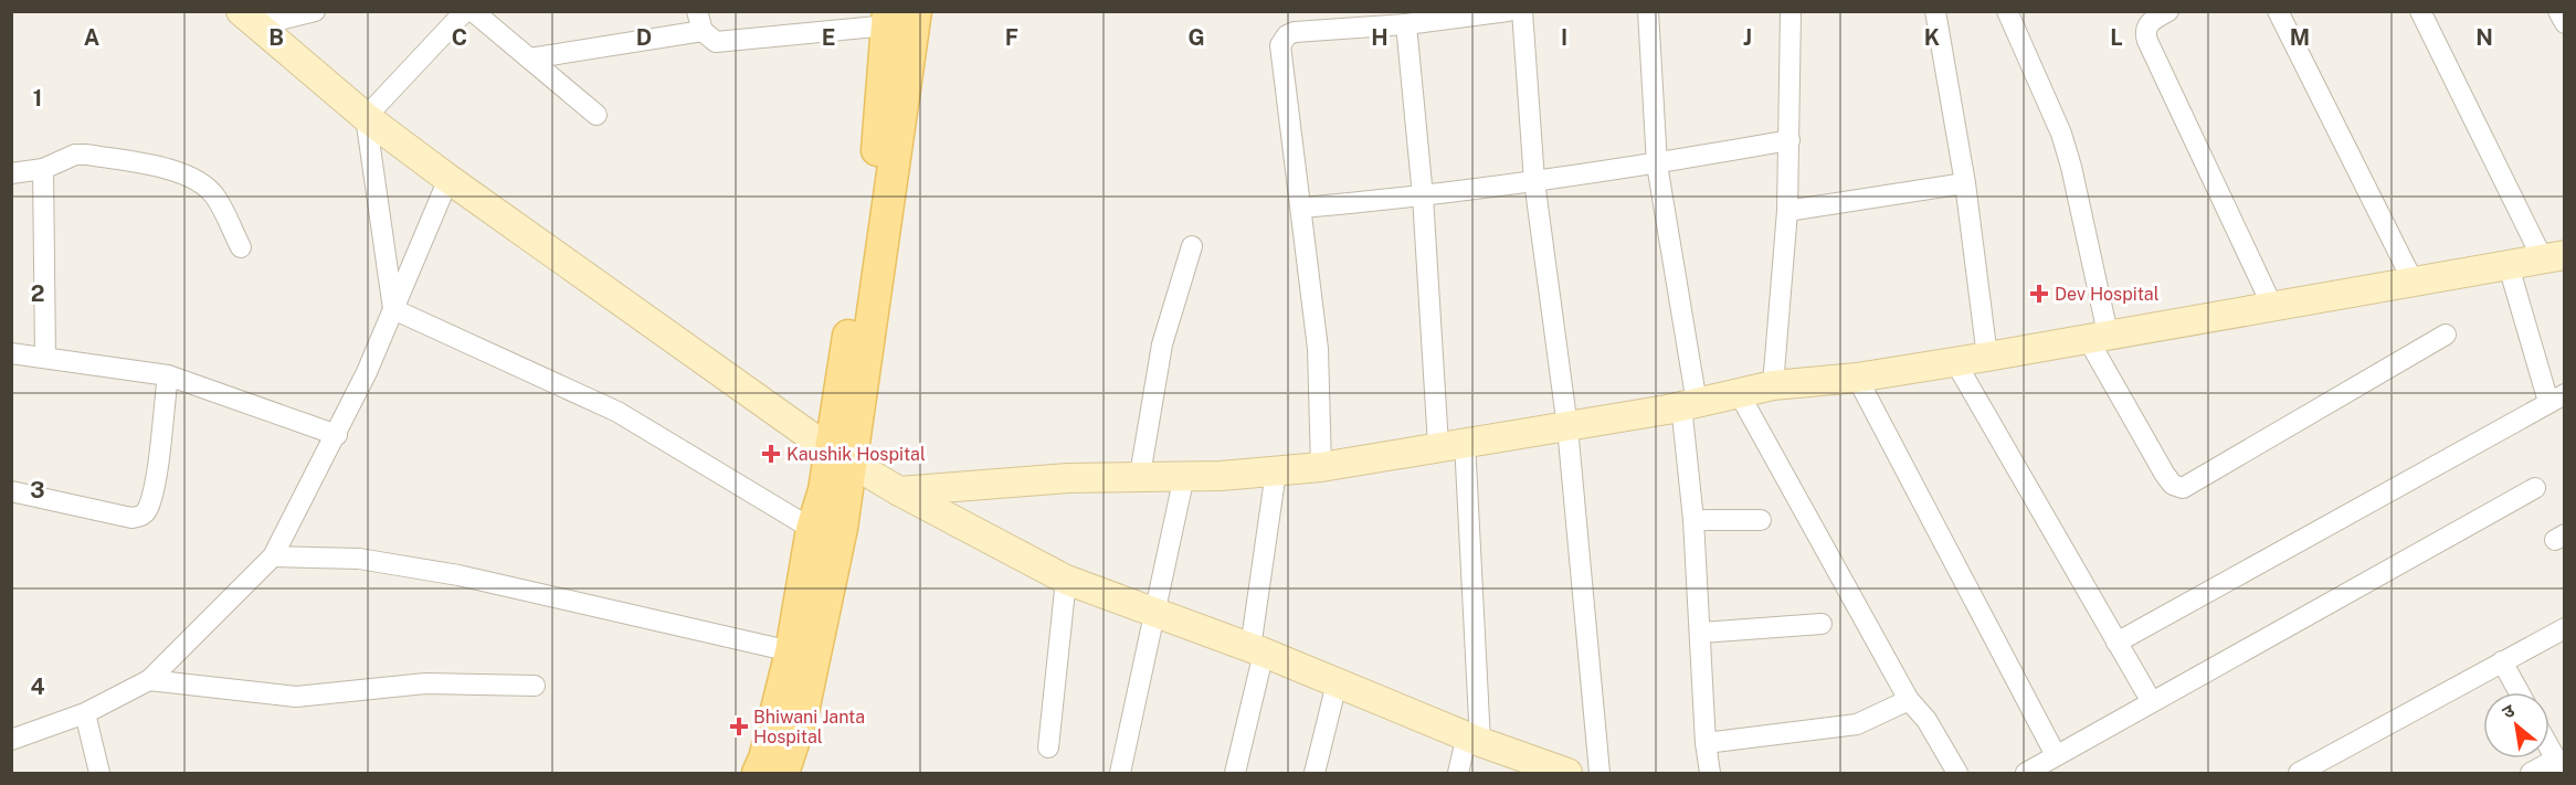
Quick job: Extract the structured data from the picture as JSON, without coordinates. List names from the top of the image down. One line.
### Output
{"places":{"health":["Dev Hospital","Kaushik Hospital","Bhiwani Janta Hospital"]},"north":"top left","grid":{"columns":["A","B","C","D","E","F","G","H","I","J","K","L","M","N"],"rows":["1","2","3","4"]}}
